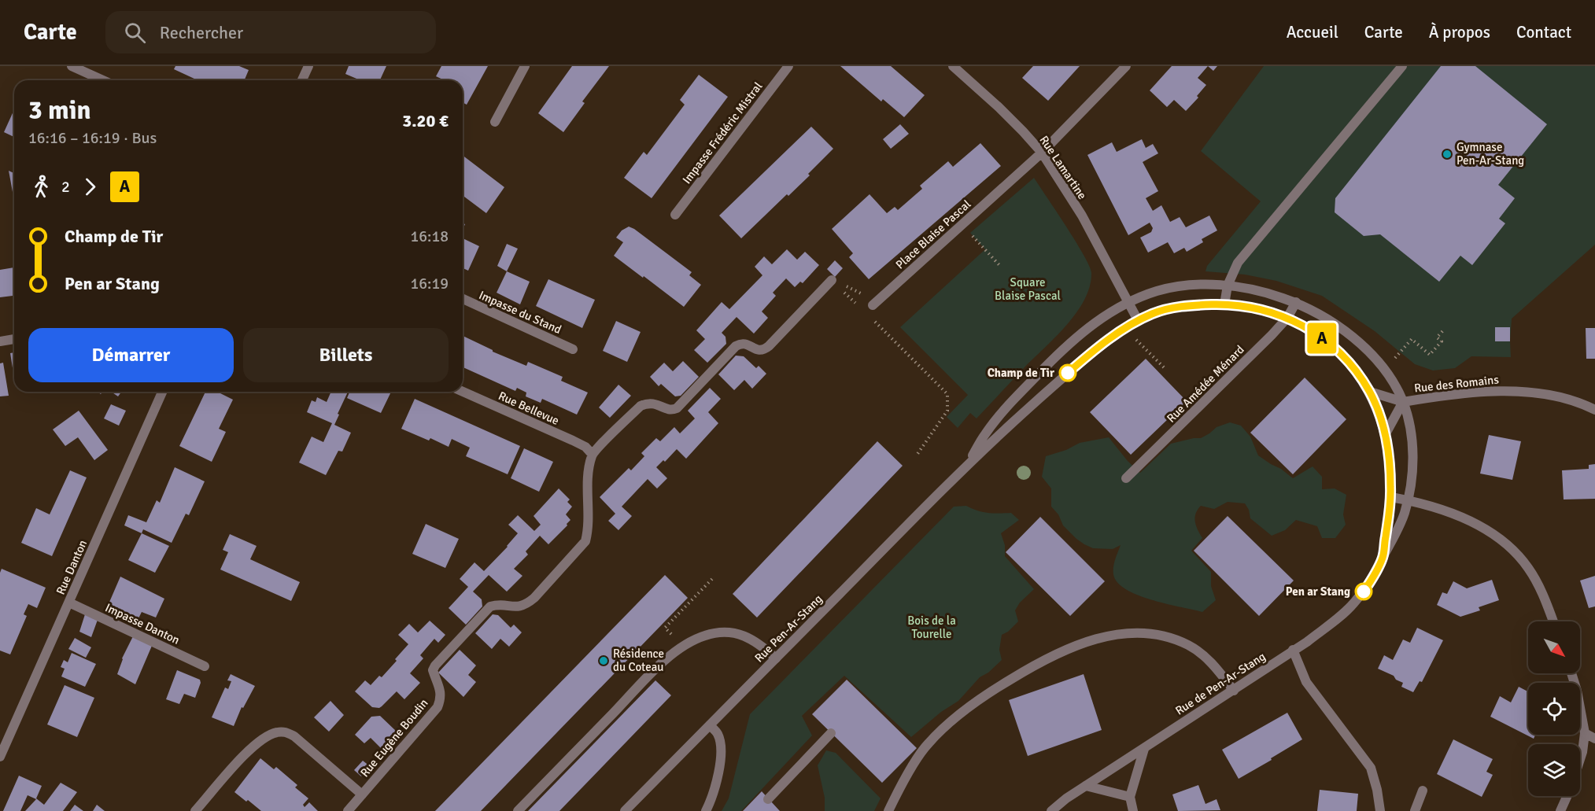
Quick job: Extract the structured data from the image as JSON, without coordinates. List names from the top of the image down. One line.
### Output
{"streets":{"street":["Impasse Frédéric Mistral","Rue Lamartine","Place Blaise Pascal","Impasse du Stand","Rue Amédée Ménard","Rue des Romains","Rue Bellevue","Rue Danton","Impasse Danton","Rue Pen-Ar-Stang","Rue de Pen-Ar-Stang","Rue Eugène Boudin"]},"crossings":[["Rue Lamartine","Place Blaise Pascal"],["Rue Lamartine","Rue de Pen-Ar-Stang"],["Rue Amédée Ménard","Rue de Pen-Ar-Stang"],["Rue des Romains","Rue de Pen-Ar-Stang"],["Rue Bellevue","Rue Eugène Boudin"],["Rue Danton","Impasse Danton"],["Rue Pen-Ar-Stang","Rue de Pen-Ar-Stang"]],"parks":["Square Blaise Pascal","Bois de la Tourelle"],"places":["Gymnase Pen-Ar-Stang","Champ de Tir","Pen ar Stang","Résidence du Coteau"],"lines":["bus line A"],"north":"bottom right","page":{"header":"Carte","search":"Rechercher","nav":["Accueil","Carte","À propos","Contact"],"on_map":"A","heading":["3 min","16:16 – 16:19 · Bus","3.20 €"],"legs":["2","A"],"list":[{"name":"Champ de Tir","value":"16:18"},{"name":"Pen ar Stang","value":"16:19"}],"buttons":["Démarrer","Billets"]}}
